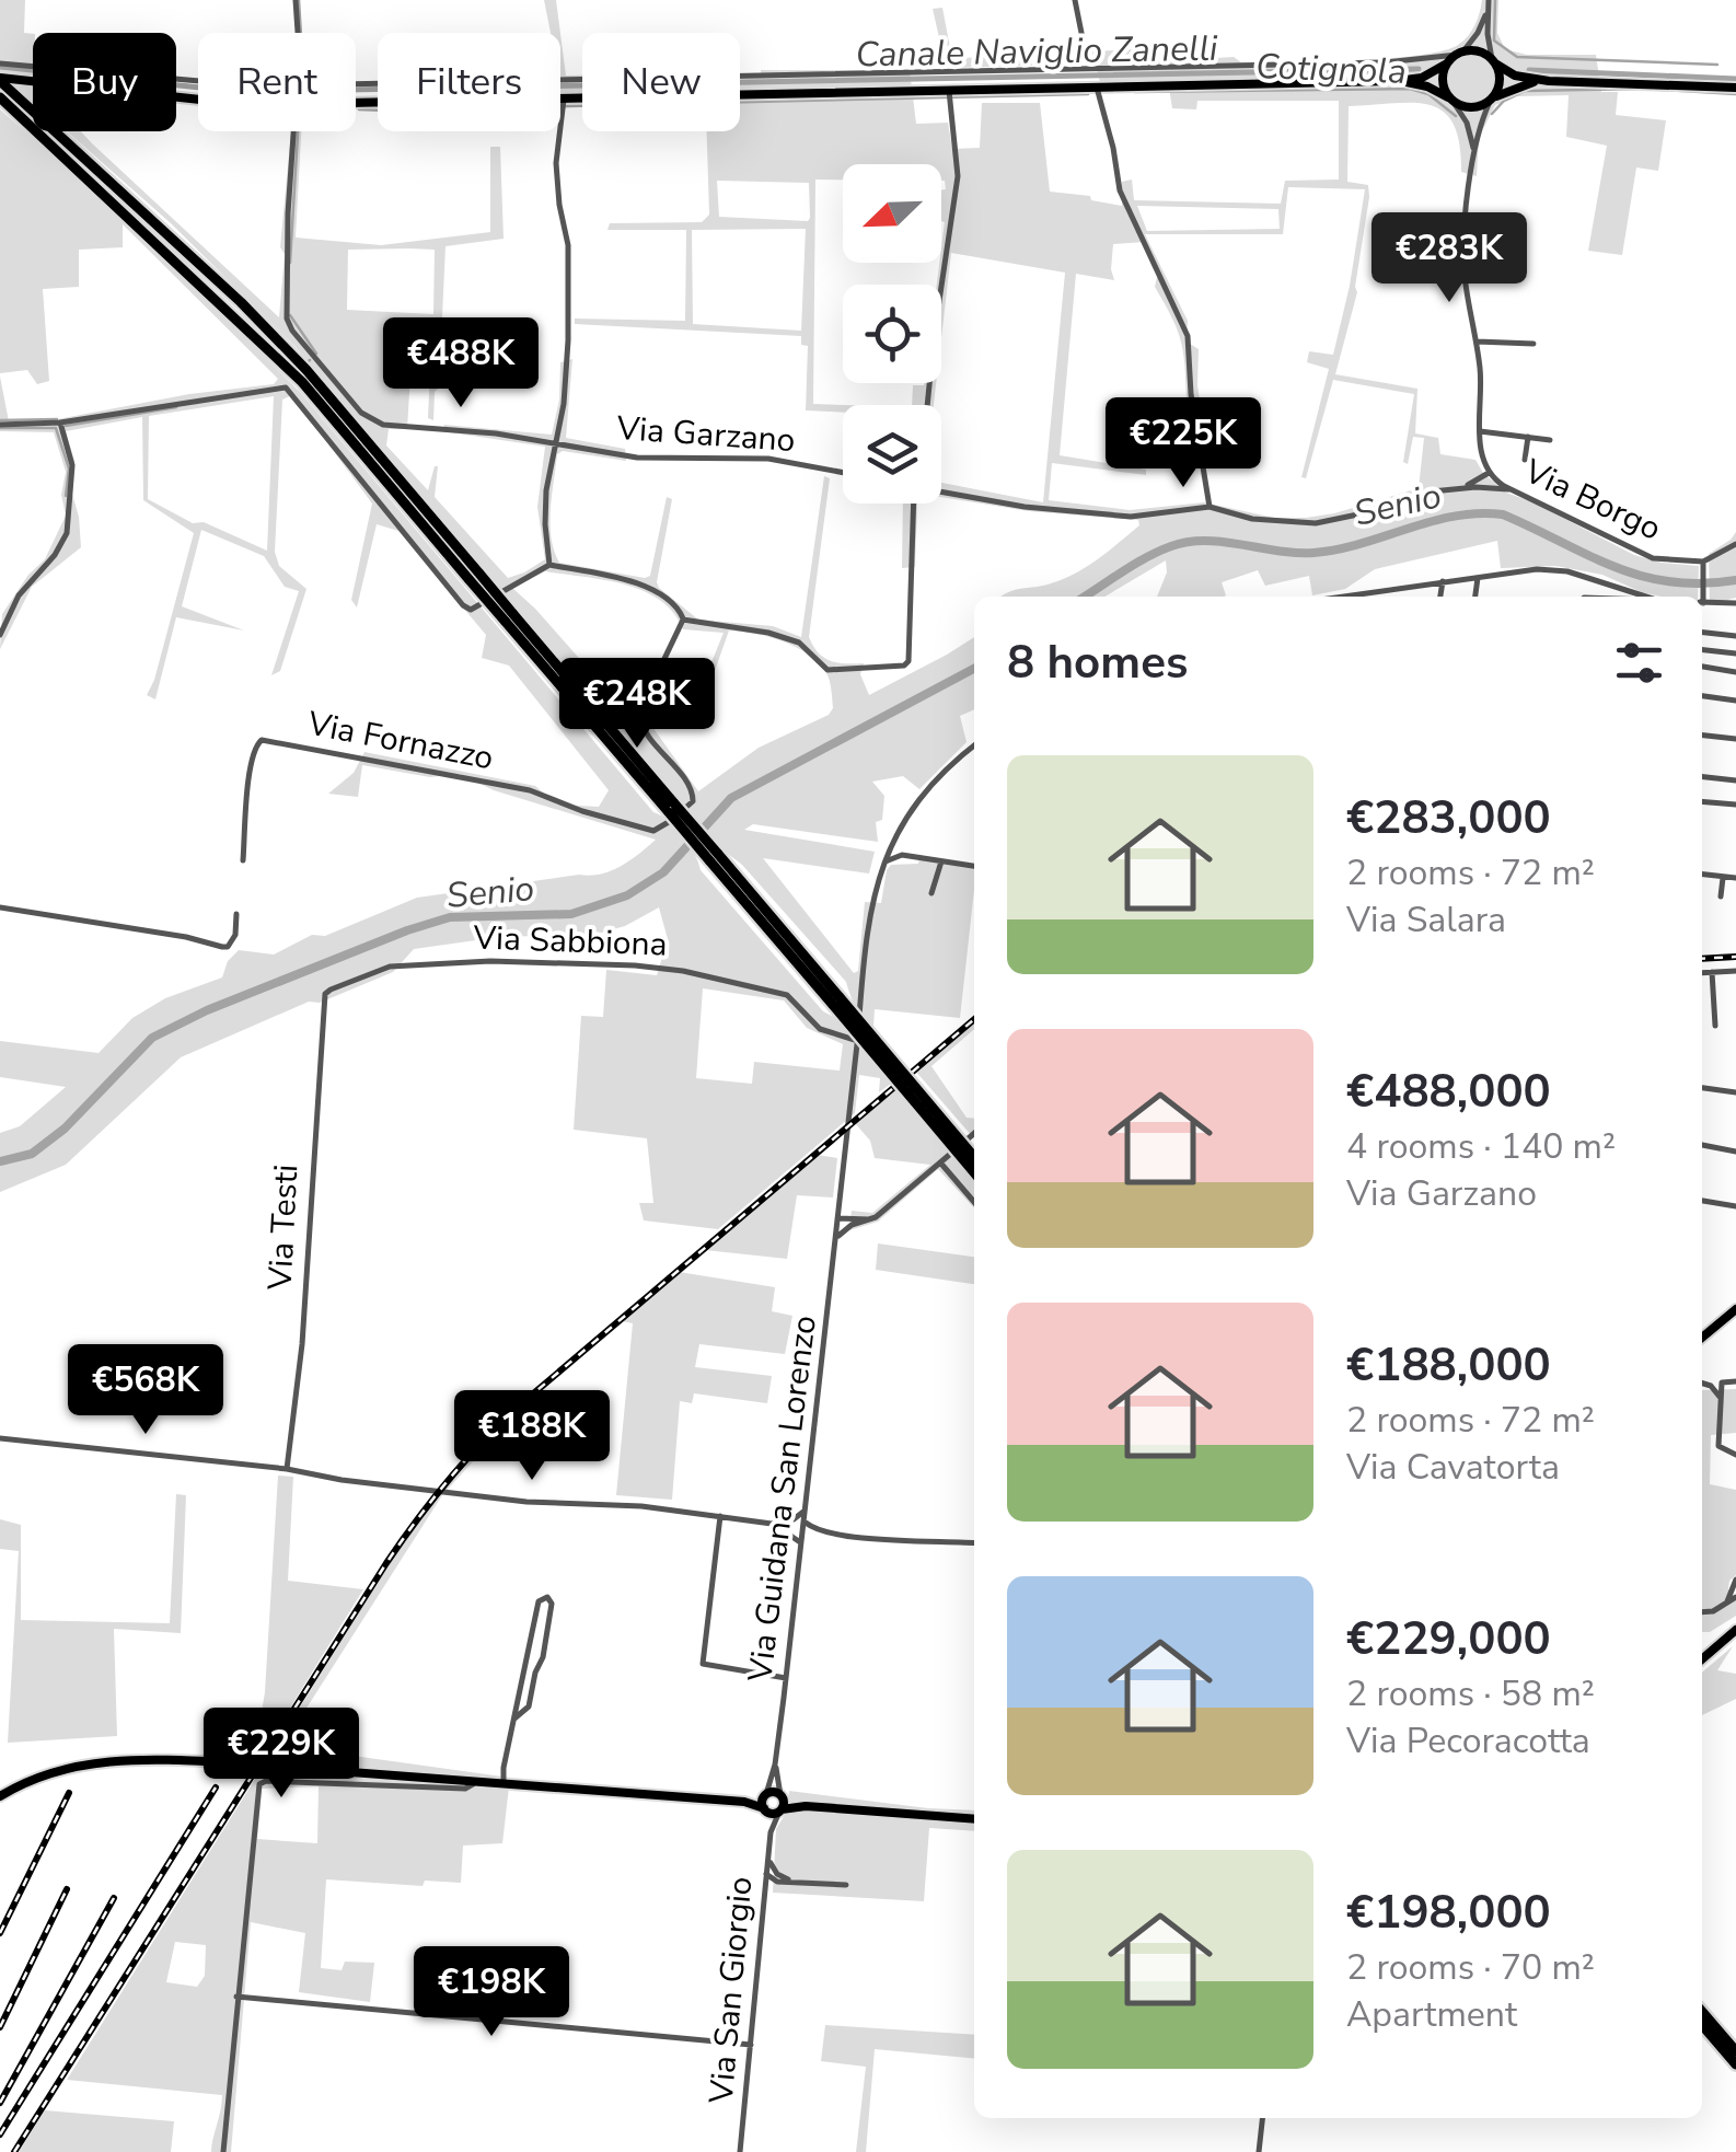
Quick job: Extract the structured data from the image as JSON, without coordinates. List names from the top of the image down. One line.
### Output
{"streets":{"street":["Via Garzano","Via Borgo","Via Fornazzo","Via Sabbiona","Via Testi","Via Guidana San Lorenzo","Via San Giorgio"]},"crossings":[["Via Sabbiona","Via Testi"]],"water":["Canale Naviglio Zanelli","Cotignola","Senio"],"north":"bottom left","page":{"chip":["Buy","Rent","Filters","New"],"price":["€283K","€488K","€225K","€248K","€568K","€188K","€229K","€198K"],"heading":"8 homes","list":[{"name":"€283,000","note":"2 rooms · 72 m² · Via Salara"},{"name":"€488,000","note":"4 rooms · 140 m² · Via Garzano"},{"name":"€188,000","note":"2 rooms · 72 m² · Via Cavatorta"},{"name":"€229,000","note":"2 rooms · 58 m² · Via Pecoracotta"},{"name":"€198,000","note":"2 rooms · 70 m² · Apartment"}]}}
